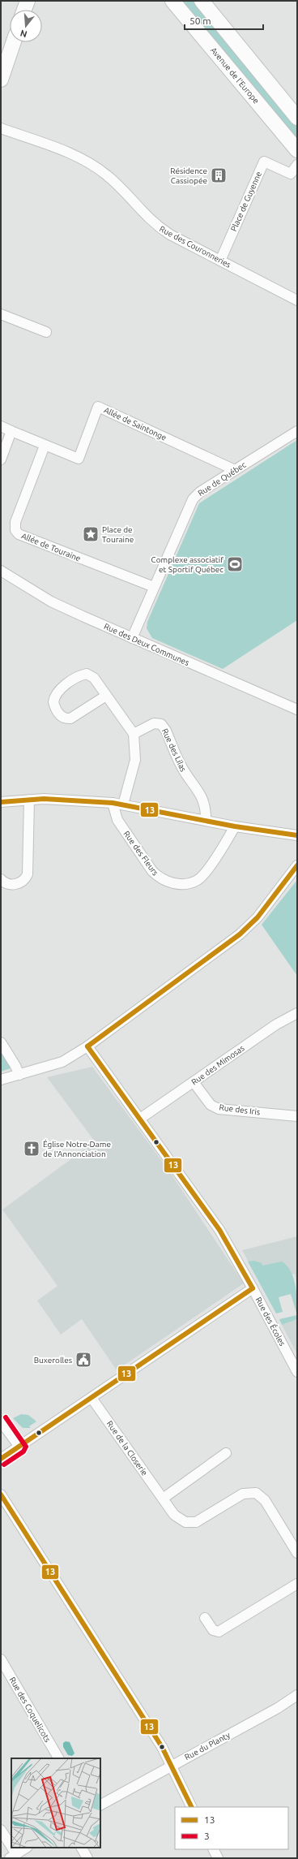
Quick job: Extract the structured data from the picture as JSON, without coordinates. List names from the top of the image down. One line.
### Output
{"streets":{"main road":["Avenue de l'Europe"],"street":["Place de Guyenne","Rue des Couronneries","Allée de Saintonge","Rue de Québec","Allée de Touraine","Rue des Deux Communes","Rue des Lilas","Rue des Fleurs","Rue des Mimosas","Rue des Iris","Rue des Écoles","Rue de la Closerie","Rue des Coquelicots","Rue du Planty"]},"crossings":[["Place de Guyenne","Rue des Couronneries"],["Allée de Saintonge","Rue de Québec"],["Allée de Saintonge","Allée de Touraine"],["Rue de Québec","Allée de Touraine"],["Rue de Québec","Rue des Deux Communes"],["Rue des Mimosas","Rue des Iris"],["Rue des Mimosas","Rue des Écoles"]],"places":{"building":["Résidence Cassiopée"],"place":["Place de Touraine"],"sports":["Complexe associatif et Sportif Québec"],"church":["Église Notre-Dame de l'Annonciation"],"public building":["Buxerolles"]},"lines":["transit line 13","transit line 3"],"legend":["13","3"],"scale_bar":"50 m","north":"bottom"}
